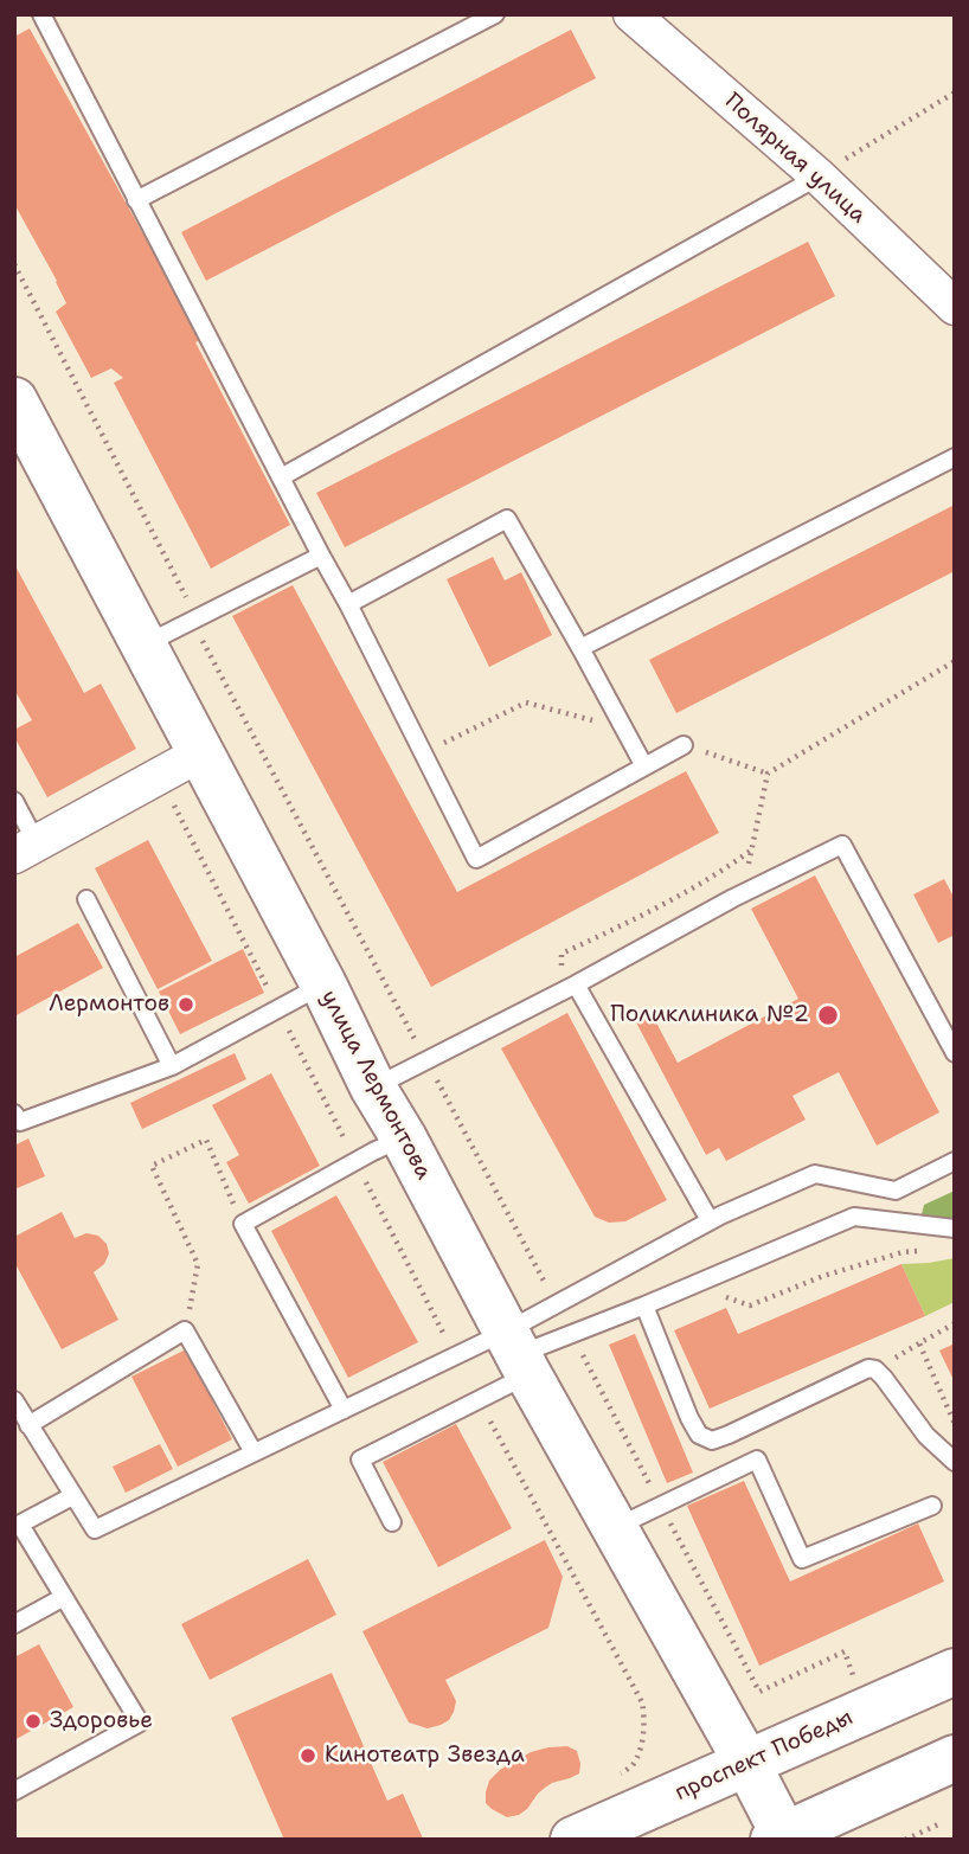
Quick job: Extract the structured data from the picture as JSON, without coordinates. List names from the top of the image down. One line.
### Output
{"streets":{"main road":["улица Лермонтова","проспект Победы"],"street":["Полярная улица"]},"crossings":[["улица Лермонтова","проспект Победы"]],"places":["Лермонтов","Поликлиника №2","Здоровье","Кинотеатр Звезда"]}
